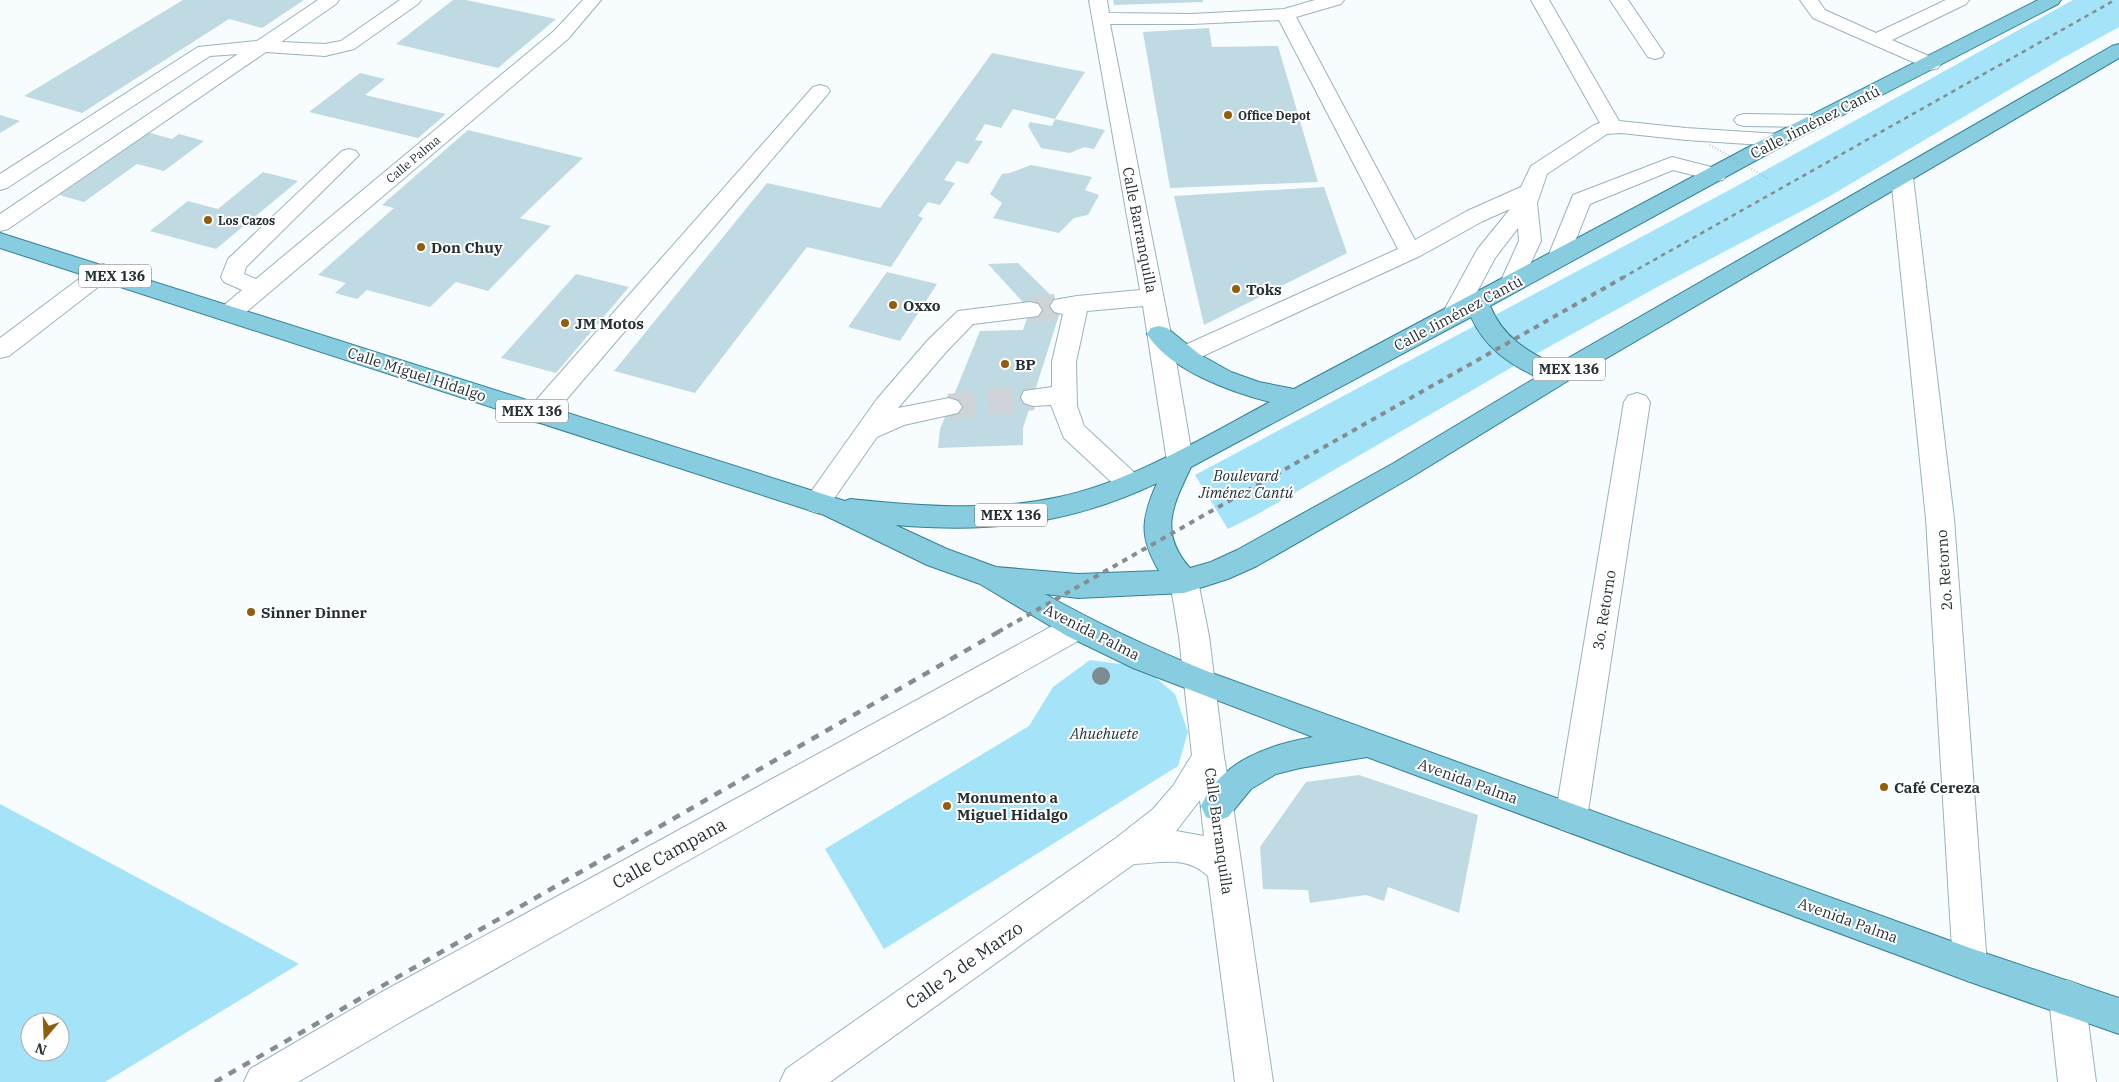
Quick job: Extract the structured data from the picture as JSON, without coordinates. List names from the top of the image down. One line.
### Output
{"streets":{"main road":["Calle Jiménez Cantú","MEX 136","Calle Míguel Hidalgo","Avenida Palma"],"street":["Calle Palma","Calle Barranquilla","2o. Retorno","3o. Retorno","Calle Campana","Calle 2 de Marzo"]},"crossings":[["Calle Jiménez Cantú","Calle Barranquilla"],["Calle Jiménez Cantú","Calle Míguel Hidalgo"],["Calle Jiménez Cantú","Avenida Palma"],["Calle Palma","Calle Míguel Hidalgo"],["Calle Barranquilla","MEX 136"],["Calle Barranquilla","Avenida Palma"],["Calle Barranquilla","Calle 2 de Marzo"],["MEX 136","2o. Retorno"],["MEX 136","Avenida Palma"],["Calle Míguel Hidalgo","Avenida Palma"],["2o. Retorno","Avenida Palma"],["3o. Retorno","Avenida Palma"],["Avenida Palma","Calle Campana"]],"parks":["Boulevard Jiménez Cantú","Ahuehuete"],"places":["Office Depot","Los Cazos","Don Chuy","Toks","Oxxo","JM Motos","BP","Sinner Dinner","Café Cereza","Monumento a Miguel Hidalgo"],"north":"bottom"}
